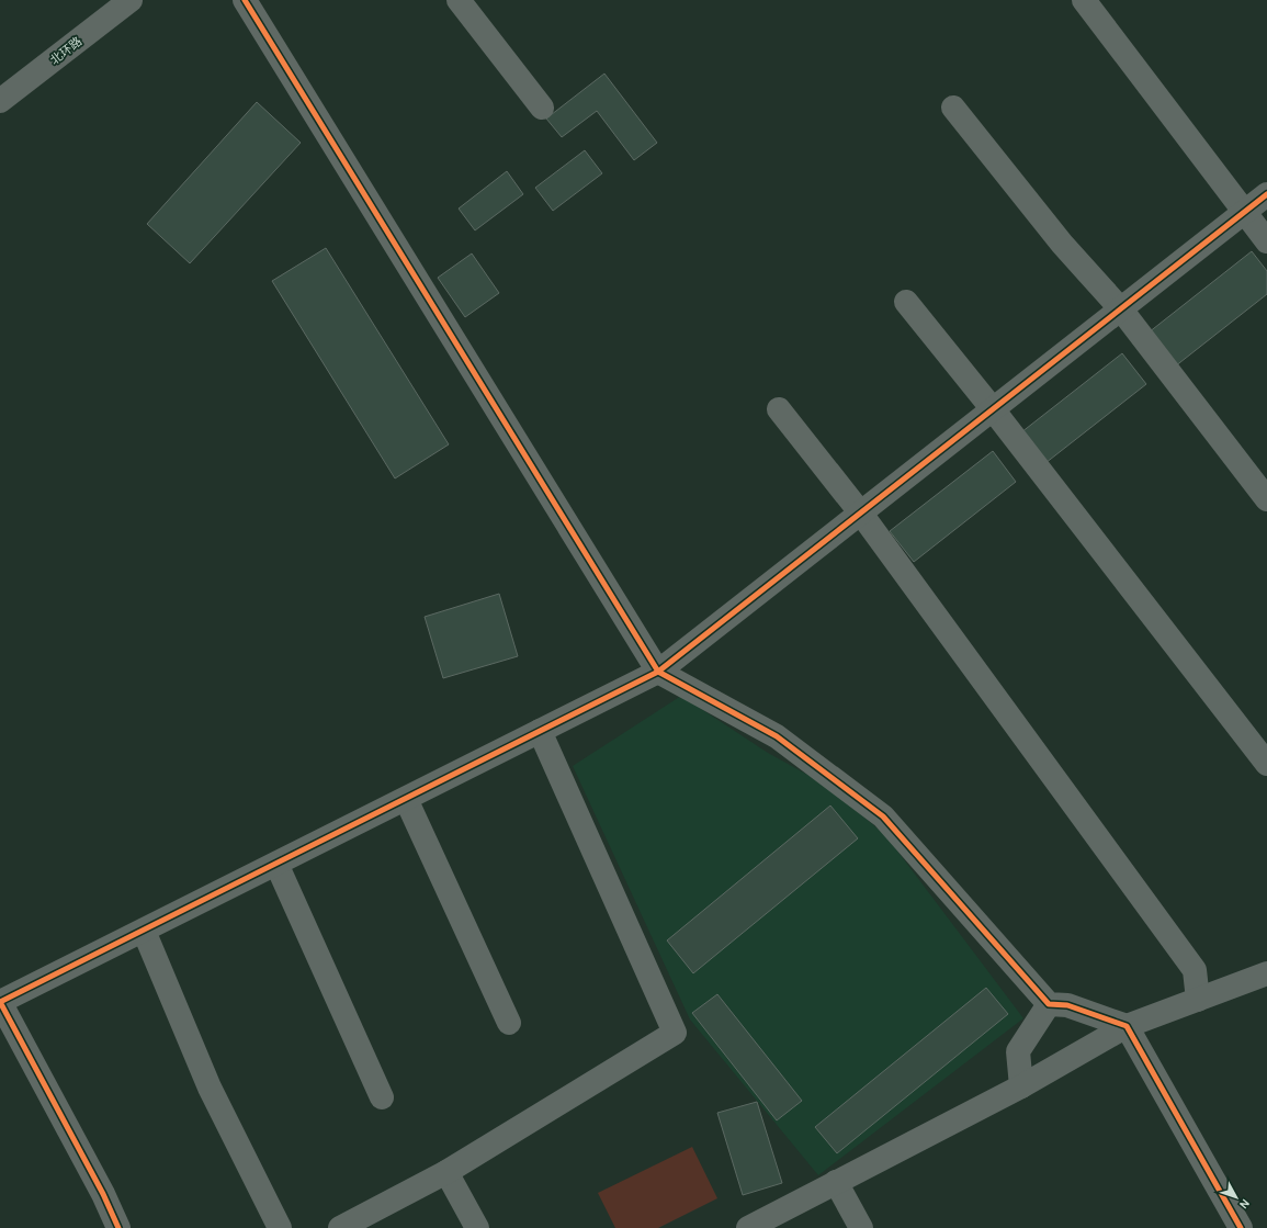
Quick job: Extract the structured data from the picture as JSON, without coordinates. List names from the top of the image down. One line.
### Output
{"streets":{"street":["北环路"]},"north":"bottom right"}
